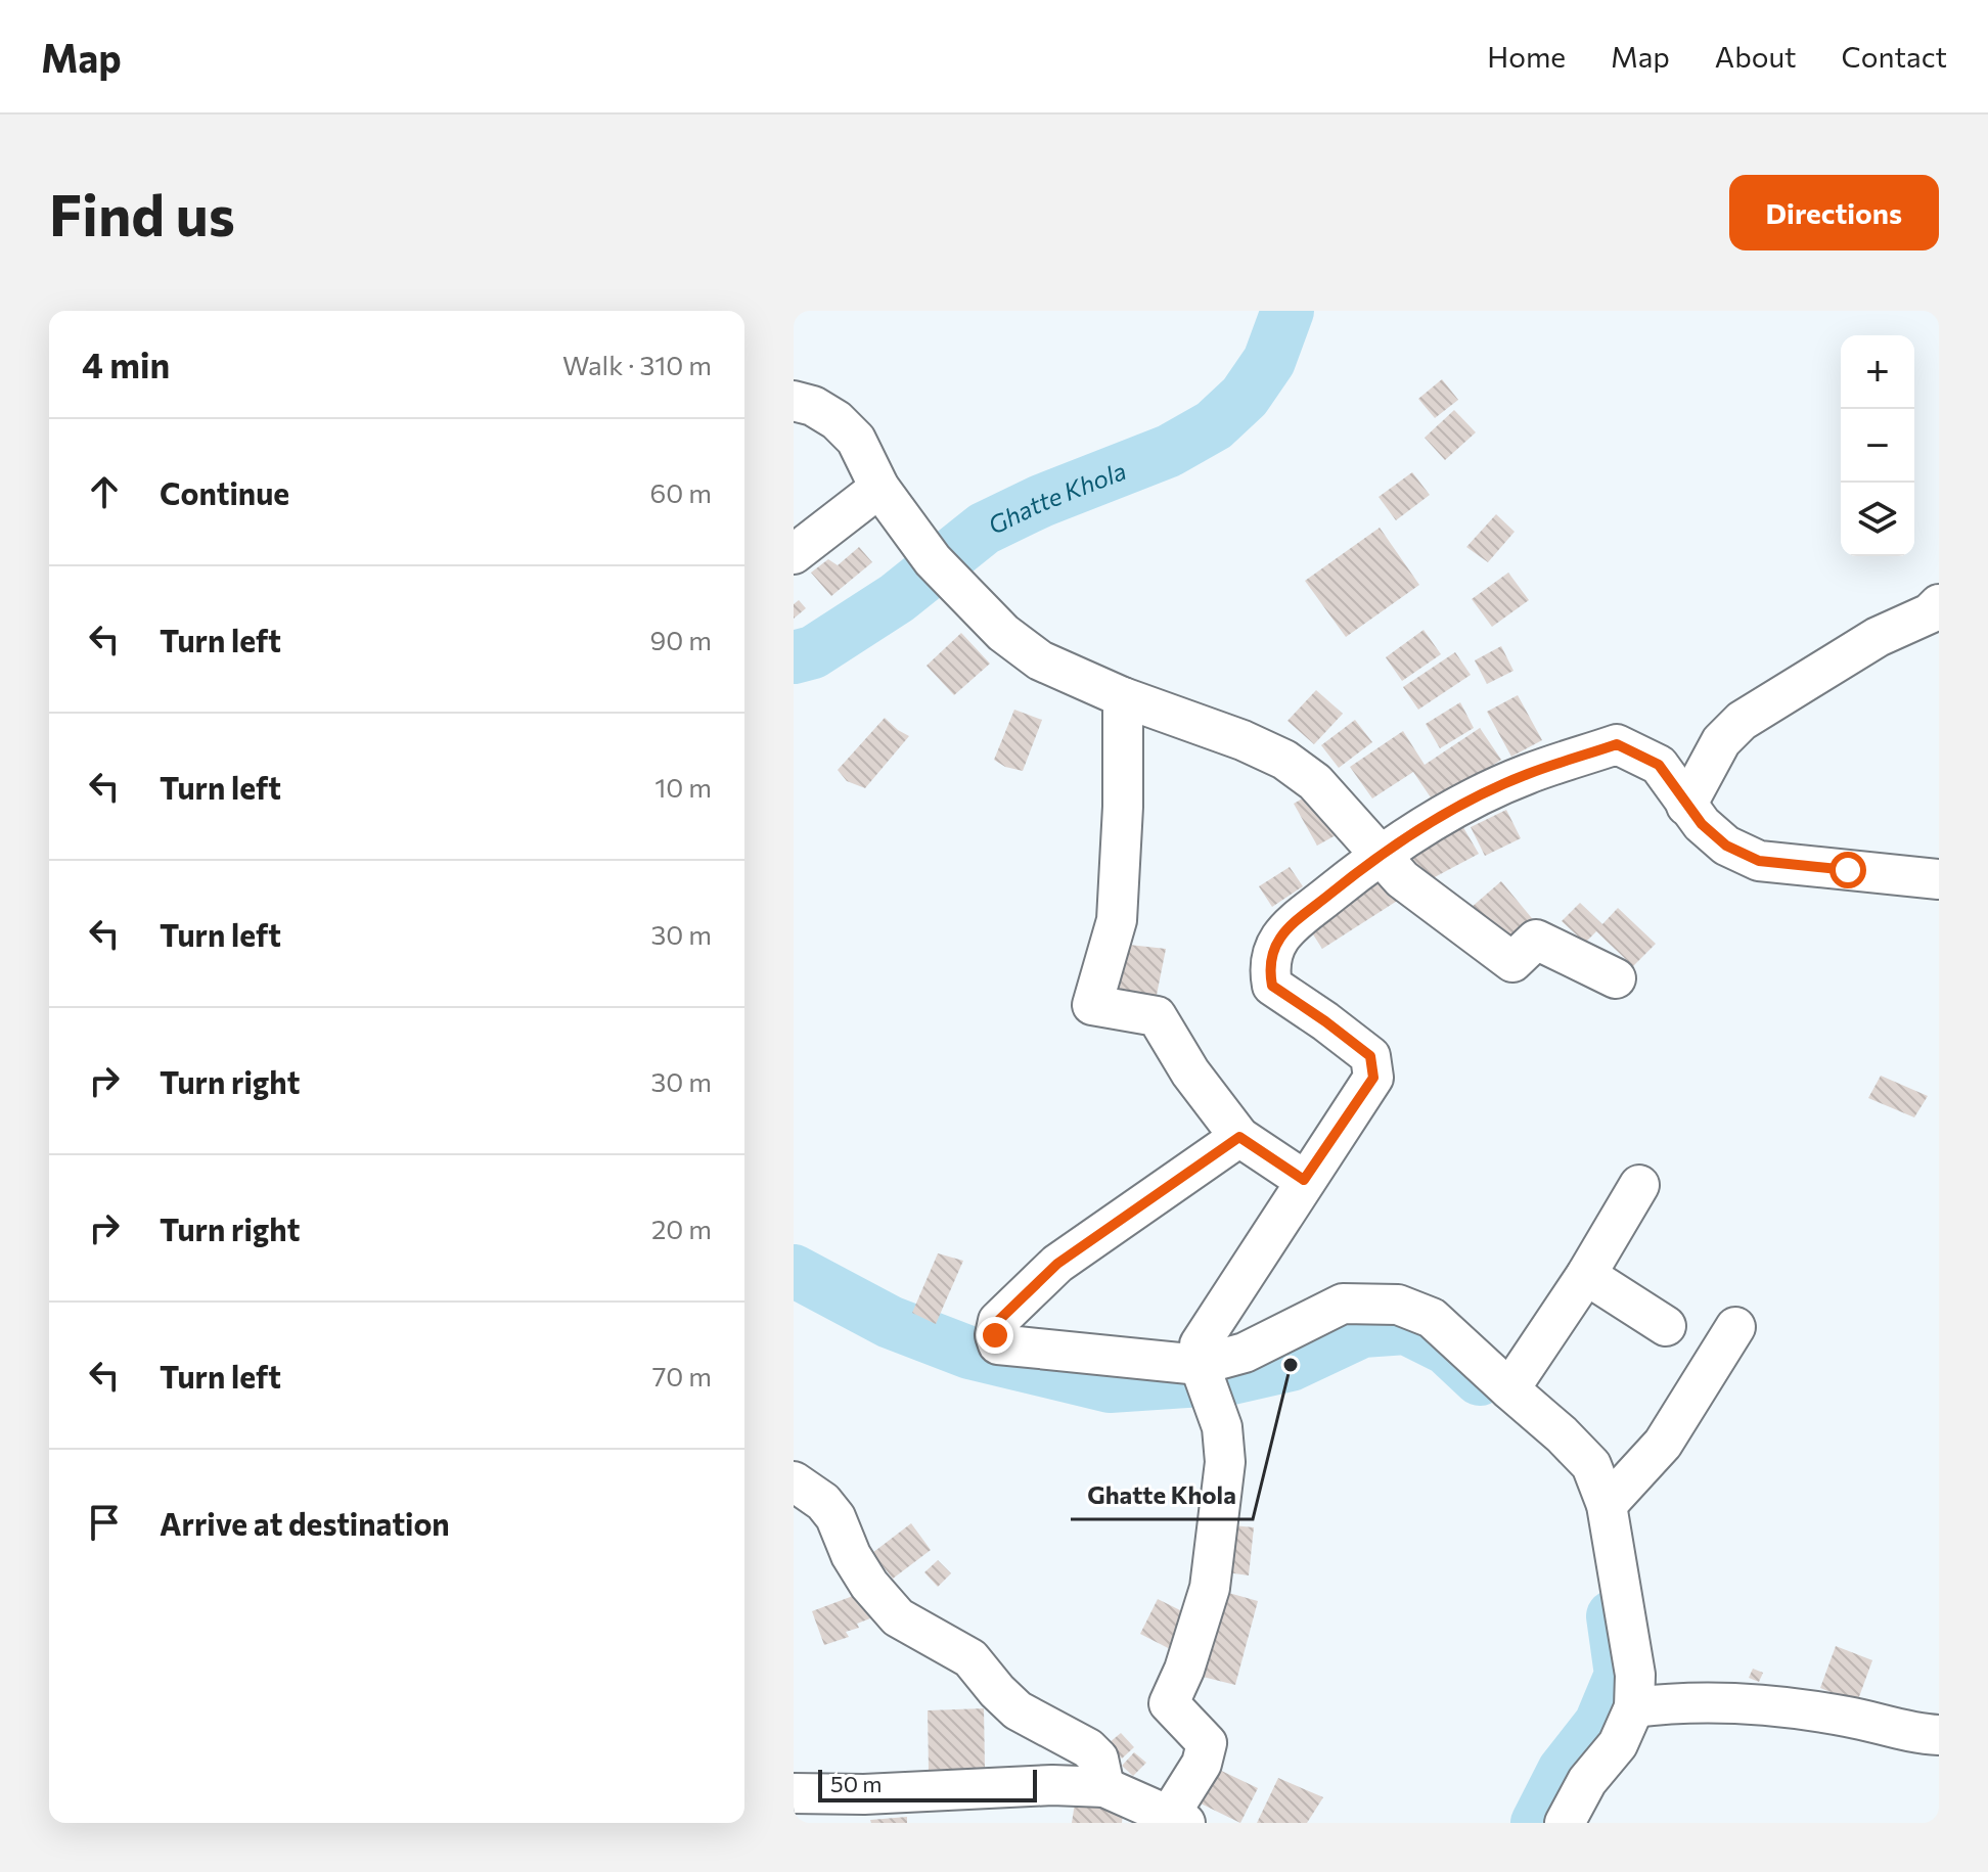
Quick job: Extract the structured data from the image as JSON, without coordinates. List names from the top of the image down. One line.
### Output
{"water":["Ghatte Khola"],"places":["Ghatte Khola"],"scale_bar":"50 m","page":{"header":"Map","nav":["Home","Map","About","Contact"],"buttons":"Directions","title":"Find us","heading":["4 min","Walk · 310 m"],"map_buttons":["+","−"],"list":[["Continue","60 m"],["Turn left","90 m"],["Turn left","10 m"],["Turn left","30 m"],["Turn right","30 m"],["Turn right","20 m"],["Turn left","70 m"],"Arrive at destination"],"scale":"50 m"}}
